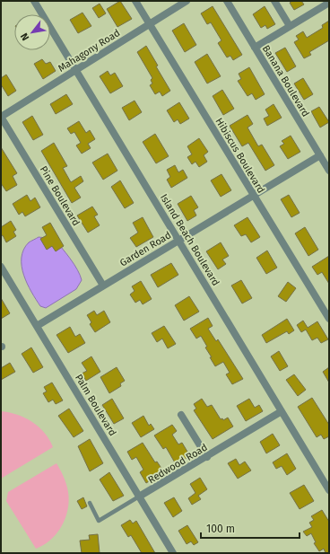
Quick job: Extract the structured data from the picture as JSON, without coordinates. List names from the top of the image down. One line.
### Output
{"streets":{"street":["Mahagony Road","Banana Boulevard","Hibiscus Boulevard","Pine Boulevard","Island Beach Boulevard","Garden Road","Palm Boulevard","Redwood Road"]},"crossings":[["Mahagony Road","Hibiscus Boulevard"],["Mahagony Road","Pine Boulevard"],["Mahagony Road","Island Beach Boulevard"],["Banana Boulevard","Garden Road"],["Hibiscus Boulevard","Garden Road"],["Pine Boulevard","Garden Road"],["Island Beach Boulevard","Garden Road"],["Island Beach Boulevard","Redwood Road"],["Garden Road","Palm Boulevard"],["Palm Boulevard","Redwood Road"]],"scale_bar":"100 m","north":"bottom left"}
